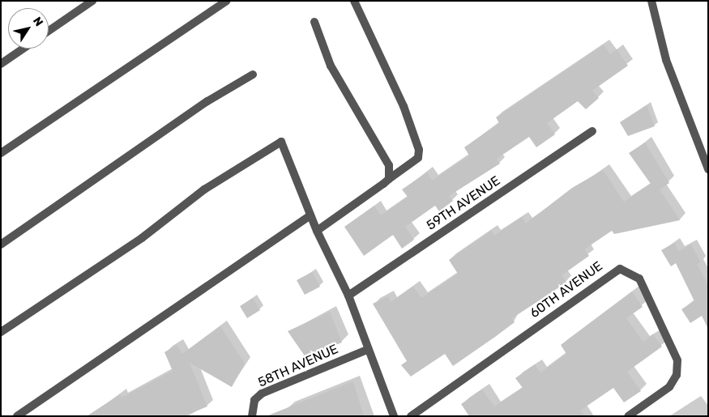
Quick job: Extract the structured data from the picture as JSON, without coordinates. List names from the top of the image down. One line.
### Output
{"streets":{"street":["59TH AVENUE","60TH AVENUE","58TH AVENUE"]},"north":"top right"}
